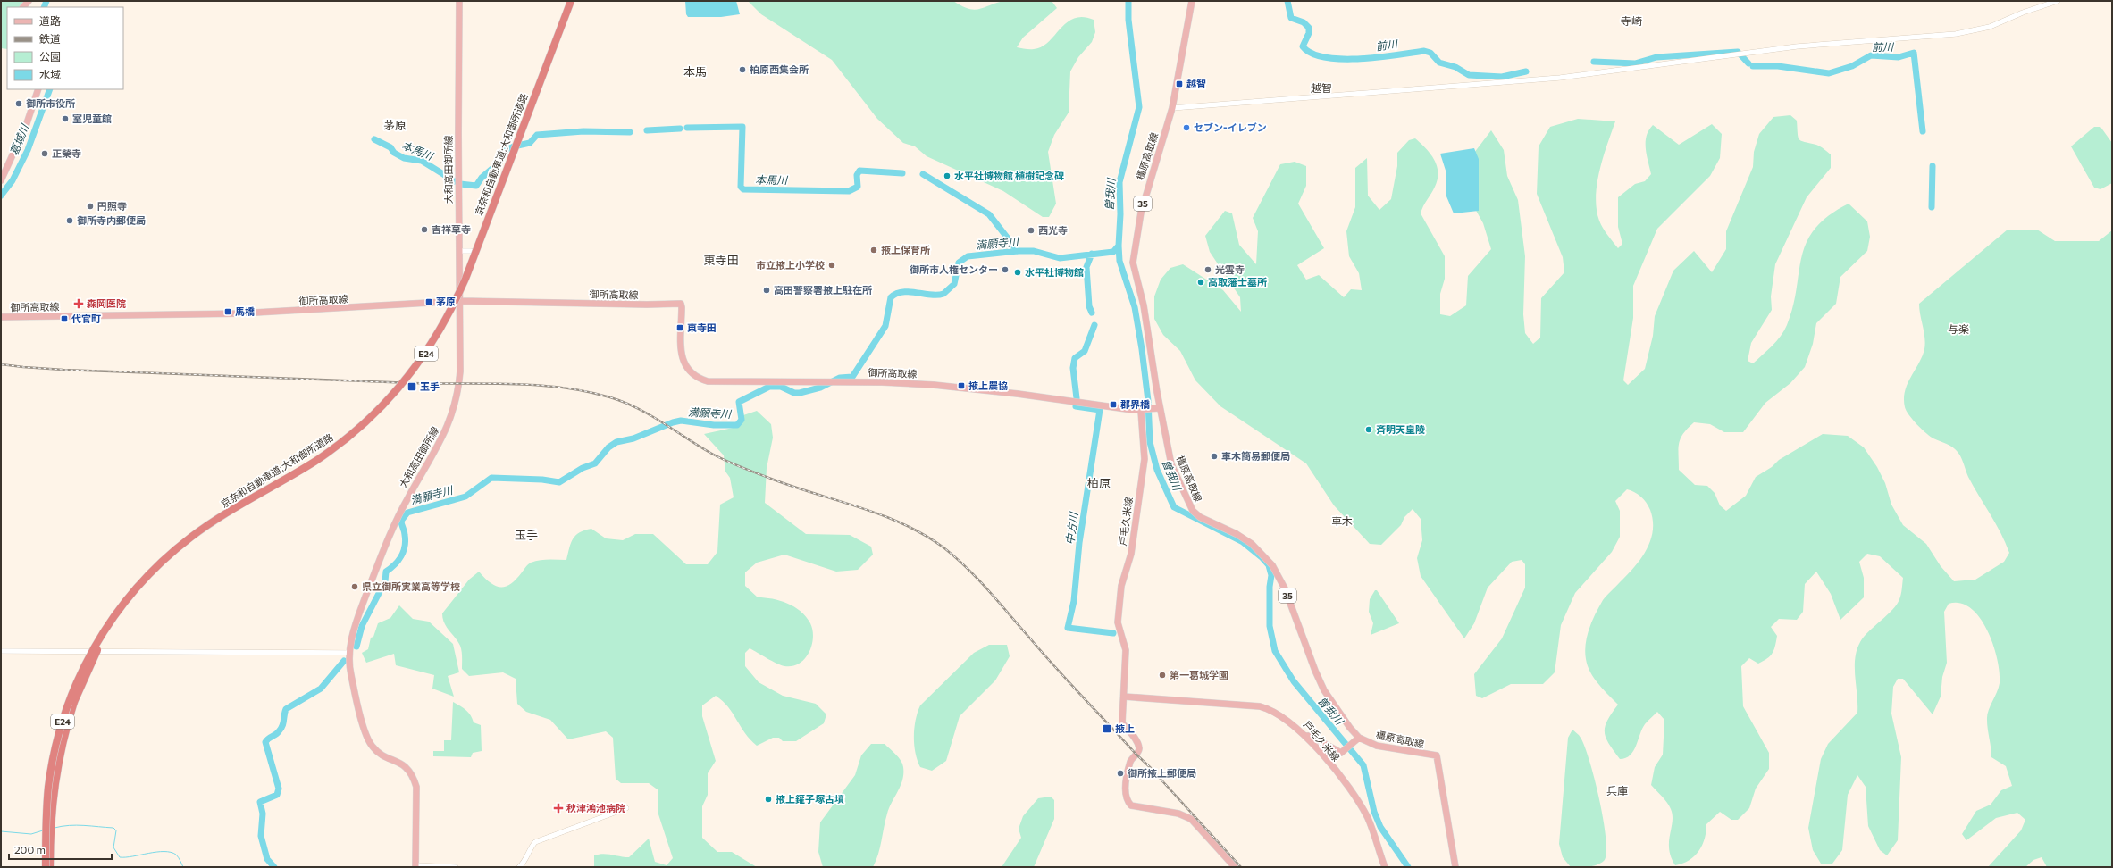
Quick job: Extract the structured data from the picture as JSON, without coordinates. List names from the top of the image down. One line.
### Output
{"streets":{"highway":["京奈和自動車道;大和御所道路","E24"],"main road":["橿原高取線","大和高田御所線","35","御所高取線","戸毛久米線"]},"crossings":[["橿原高取線","御所高取線"],["大和高田御所線","御所高取線"],["御所高取線","戸毛久米線"]],"districts":["寺崎","本馬","越智","茅原","東寺田","与楽","柏原","車木","玉手","兵庫"],"water":["前川","葛城川","本馬川","曽我川","満願寺川","中方川"],"places":{"other":["柏原西集会所","御所市役所","室児童館","セブン-イレブン","正榮寺","水平社博物館 植樹記念碑","円照寺","御所寺内郵便局","吉祥草寺","西光寺","掖上保育所","市立掖上小学校","御所市人権センター","光雲寺","水平社博物館","高取藩士墓所","高田警察署掖上駐在所","斉明天皇陵","車木簡易郵便局","県立御所実業高等学校","第一葛城学園","御所掖上郵便局","掖上鑵子塚古墳"],"transit":["越智","茅原","馬橋","代官町","東寺田","掖上農協","玉手","郡界橋","掖上"],"health":["森岡医院","秋津鴻池病院"]},"legend":["道路","鉄道","公園","水域"],"scale_bar":"200 m"}
